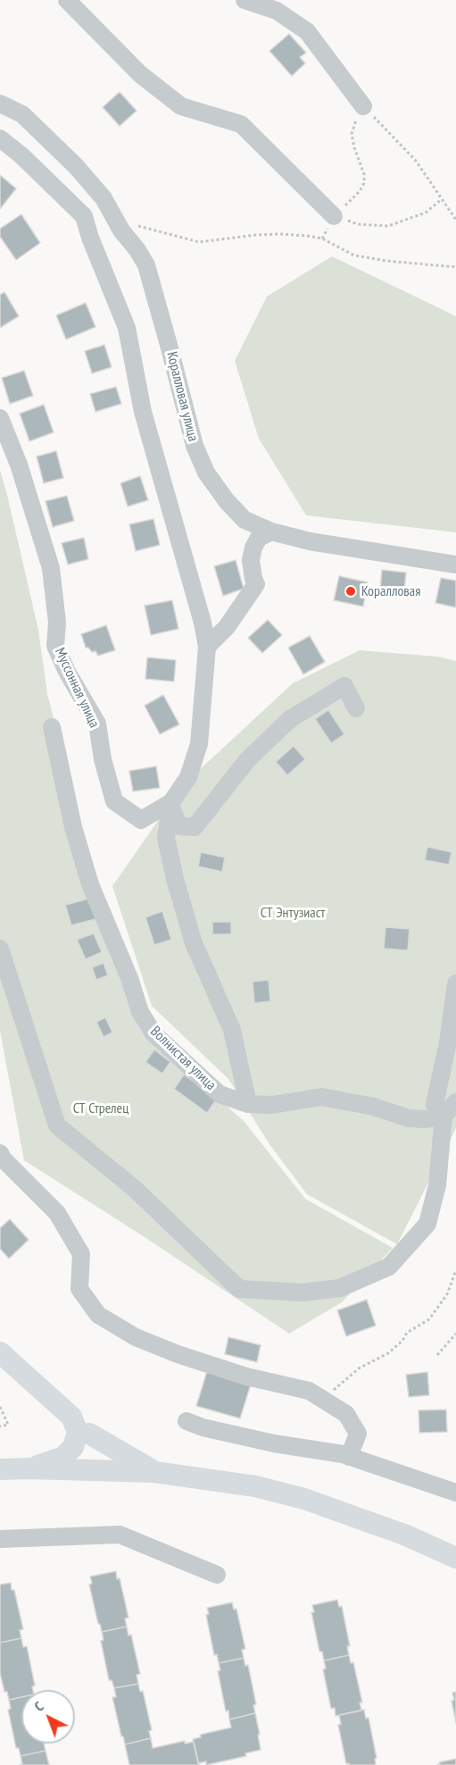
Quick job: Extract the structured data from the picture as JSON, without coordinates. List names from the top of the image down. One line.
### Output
{"streets":{"street":["Коралловая улица","Муссонная улица","Волнистая улица"]},"parks":["СТ Энтузиаст","СТ Стрелец"],"places":["Коралловая"],"north":"top left"}
